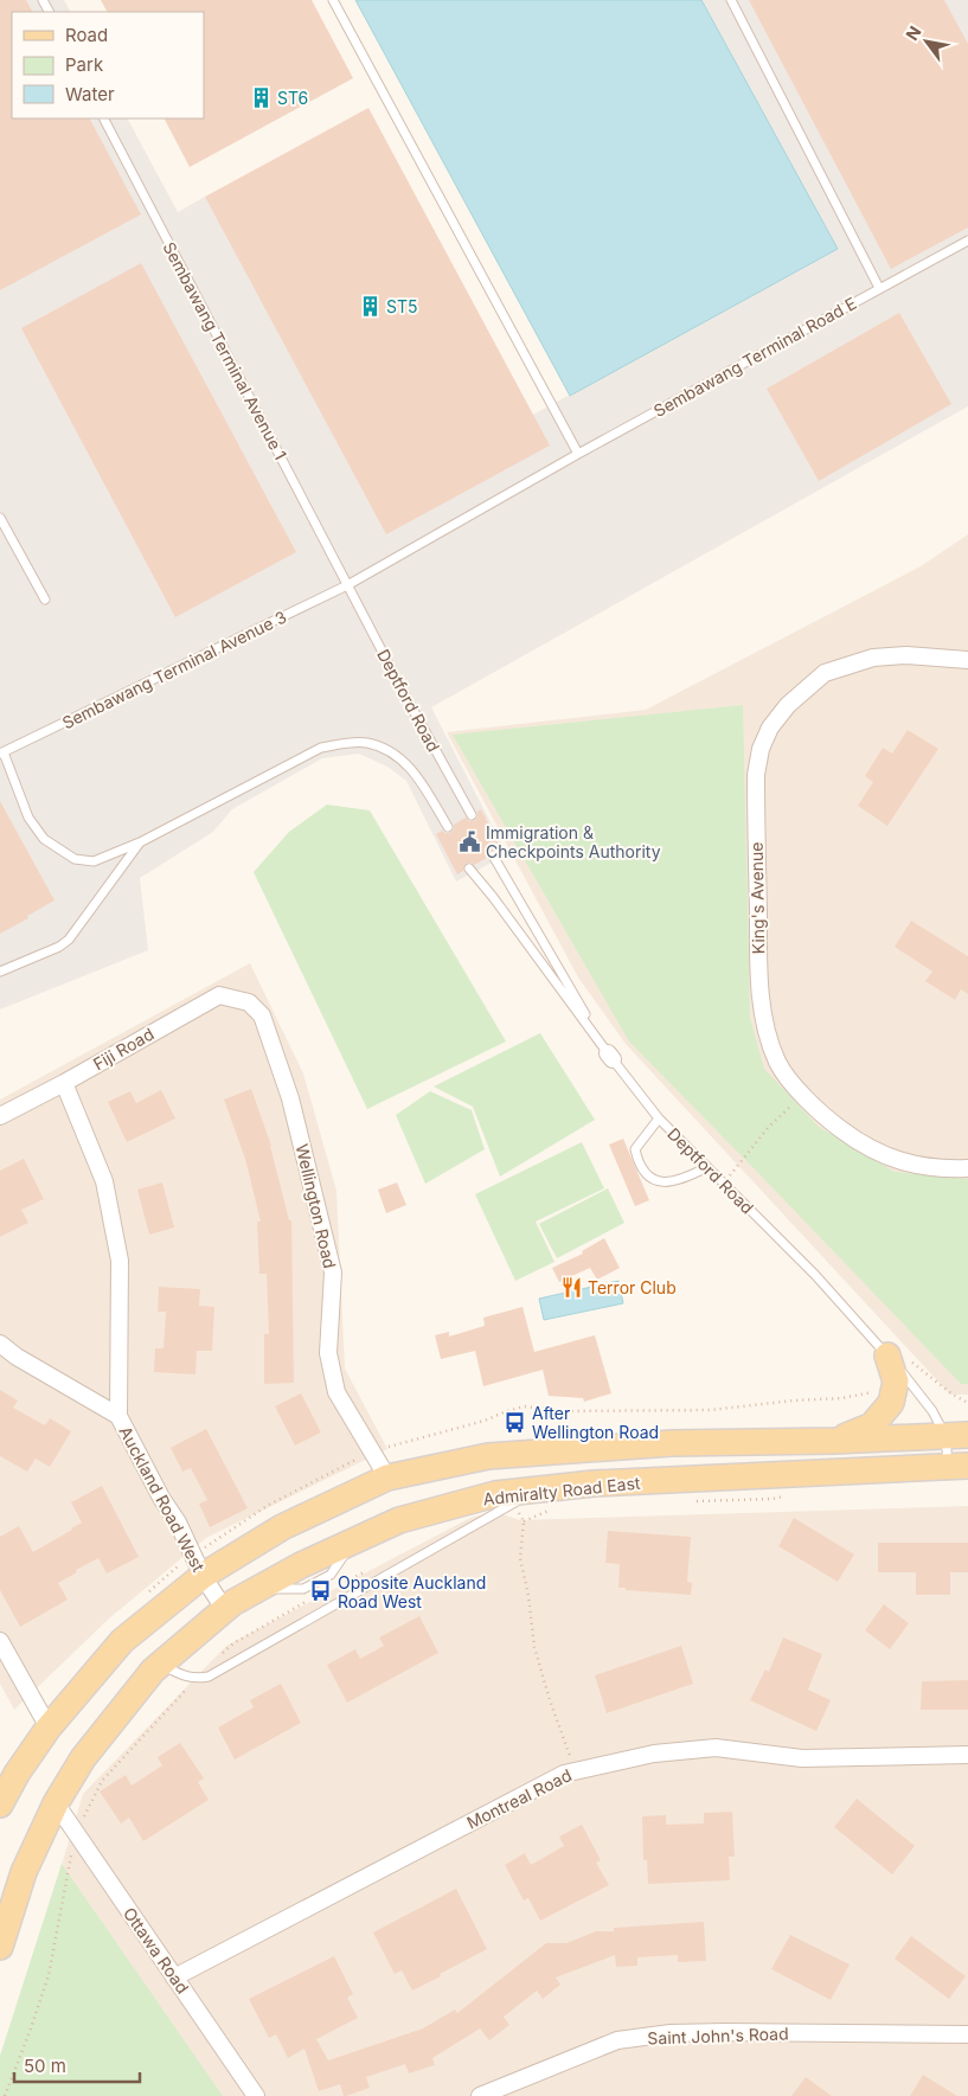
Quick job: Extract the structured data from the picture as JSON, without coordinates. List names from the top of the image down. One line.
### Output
{"streets":{"main road":["Admiralty Road East"],"street":["King's Avenue","Fiji Road","Wellington Road","Auckland Road West","Montreal Road","Ottawa Road","Saint John's Road"],"lane":["Sembawang Terminal Avenue 1","Sembawang Terminal Road E","Sembawang Terminal Avenue 3","Deptford Road"]},"crossings":[["Sembawang Terminal Avenue 1","Sembawang Terminal Road E"],["Sembawang Terminal Avenue 1","Sembawang Terminal Avenue 3"],["Sembawang Terminal Avenue 1","Deptford Road"],["Sembawang Terminal Road E","Sembawang Terminal Avenue 3"],["Sembawang Terminal Road E","Deptford Road"],["Sembawang Terminal Avenue 3","Deptford Road"],["Deptford Road","Admiralty Road East"],["Fiji Road","Wellington Road"],["Admiralty Road East","Auckland Road West"],["Admiralty Road East","Ottawa Road"],["Montreal Road","Ottawa Road"]],"places":{"building":["ST6","ST5"],"public building":["Immigration & Checkpoints Authority"],"restaurant":["Terror Club"],"bus stop":["After Wellington Road","Opposite Auckland Road West"]},"legend":["Road","Park","Water"],"scale_bar":"50 m","north":"top left"}
